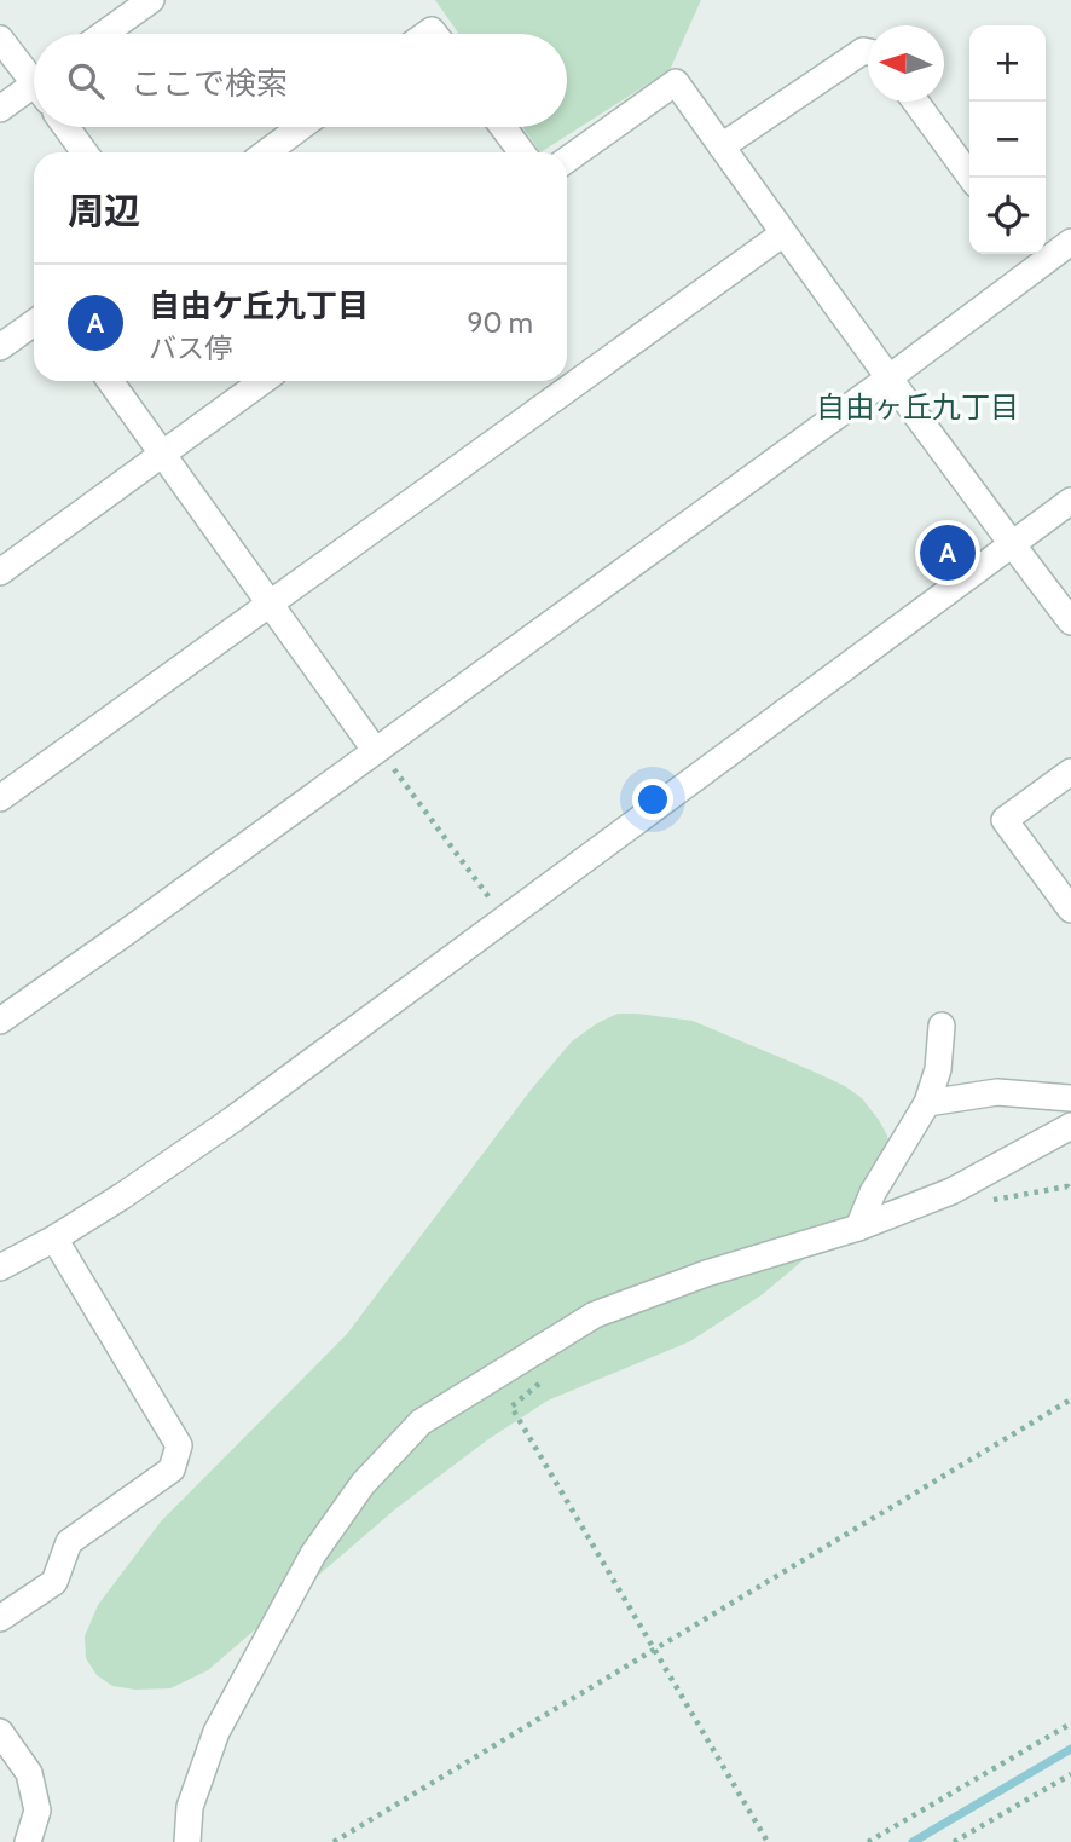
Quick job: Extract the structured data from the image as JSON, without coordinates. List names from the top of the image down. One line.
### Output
{"districts":["自由ヶ丘九丁目"],"north":"left","page":{"map_buttons":["+","−"],"search":"ここで検索","heading":"周辺","list":[{"mark":"A","name":"自由ケ丘九丁目","note":"バス停","value":"90 m"}],"pins":"A"}}
